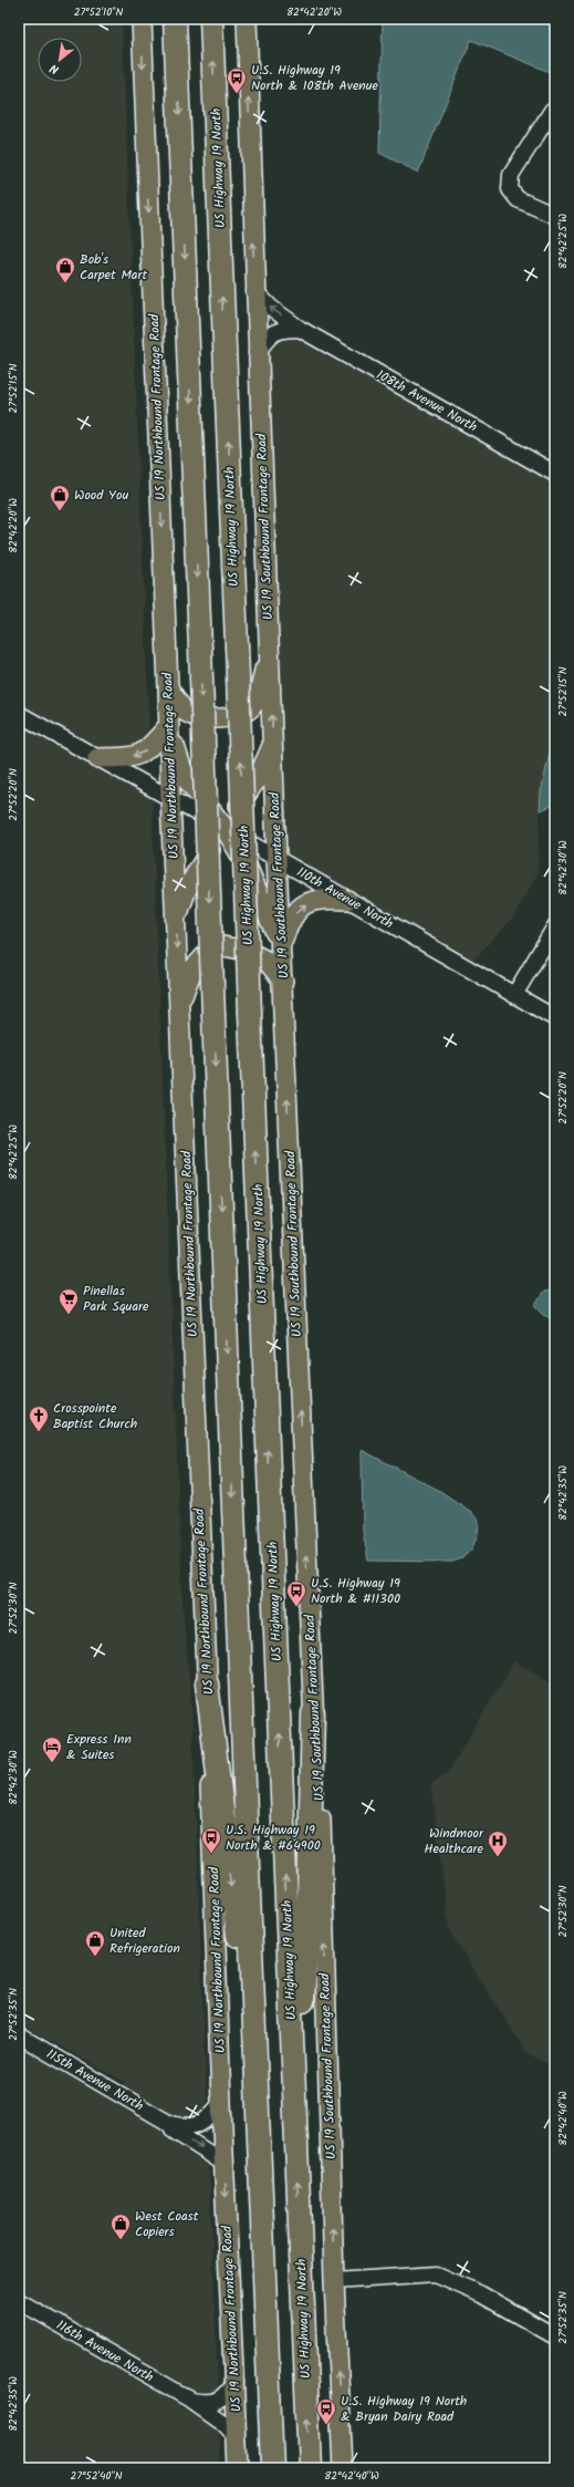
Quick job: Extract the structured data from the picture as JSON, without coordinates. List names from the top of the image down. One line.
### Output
{"streets":{"highway":["US Highway 19 North"],"main road":["US 19 Northbound Frontage Road","US 19 Southbound Frontage Road"],"street":["108th Avenue North","110th Avenue North","115th Avenue North","116th Avenue North"]},"crossings":[["108th Avenue North","US 19 Southbound Frontage Road"],["US 19 Northbound Frontage Road","110th Avenue North"],["US 19 Northbound Frontage Road","115th Avenue North"],["US 19 Northbound Frontage Road","116th Avenue North"],["US 19 Southbound Frontage Road","110th Avenue North"]],"one_way":["US 19 Northbound Frontage Road","US 19 Southbound Frontage Road"],"places":{"bus stop":["U.S. Highway 19 North & 108th Avenue","U.S. Highway 19 North & #11300","U.S. Highway 19 North & #64900","U.S. Highway 19 North & Bryan Dairy Road"],"shop":["Bob's Carpet Mart","Wood You","United Refrigeration","West Coast Copiers"],"supermarket":["Pinellas Park Square"],"church":["Crosspointe Baptist Church"],"hotel":["Express Inn & Suites"],"hospital":["Windmoor Healthcare"]},"north":"bottom left","coordinates":["27°52'10\"N","82°42'20\"W","82°42'25\"W","27°52'15\"N","27°52'20\"N","82°42'30\"W","82°42'35\"W","27°52'30\"N","27°52'35\"N","82°42'40\"W","27°52'40\"N"]}
